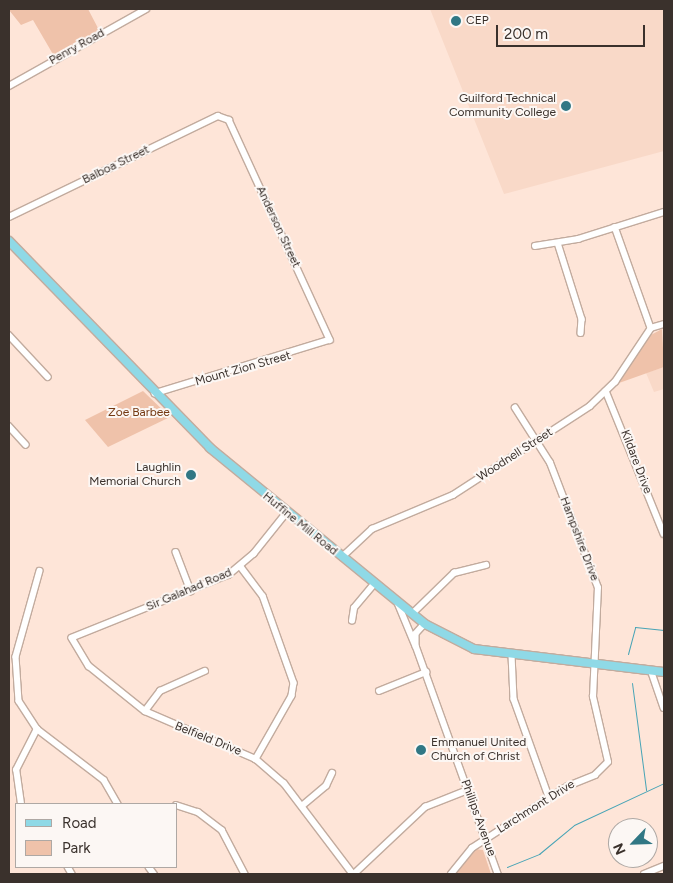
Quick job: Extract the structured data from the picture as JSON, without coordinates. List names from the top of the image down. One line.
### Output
{"streets":{"main road":["Huffine Mill Road"],"street":["Penry Road","Balboa Street","Anderson Street","Mount Zion Street","Woodnell Street","Kildare Drive","Hampshire Drive","Sir Galahad Road","Belfield Drive","Larchmont Drive","Phillips Avenue"]},"crossings":[["Balboa Street","Anderson Street"],["Anderson Street","Mount Zion Street"],["Mount Zion Street","Huffine Mill Road"],["Woodnell Street","Kildare Drive"],["Woodnell Street","Huffine Mill Road"],["Woodnell Street","Hampshire Drive"],["Huffine Mill Road","Hampshire Drive"],["Huffine Mill Road","Sir Galahad Road"],["Huffine Mill Road","Phillips Avenue"],["Hampshire Drive","Larchmont Drive"],["Sir Galahad Road","Belfield Drive"],["Larchmont Drive","Phillips Avenue"]],"parks":["Zoe Barbee"],"places":["CEP","Guilford Technical Community College","Laughlin Memorial Church","Emmanuel United Church of Christ"],"legend":["Road","Park"],"scale_bar":"200 m","north":"bottom left"}
